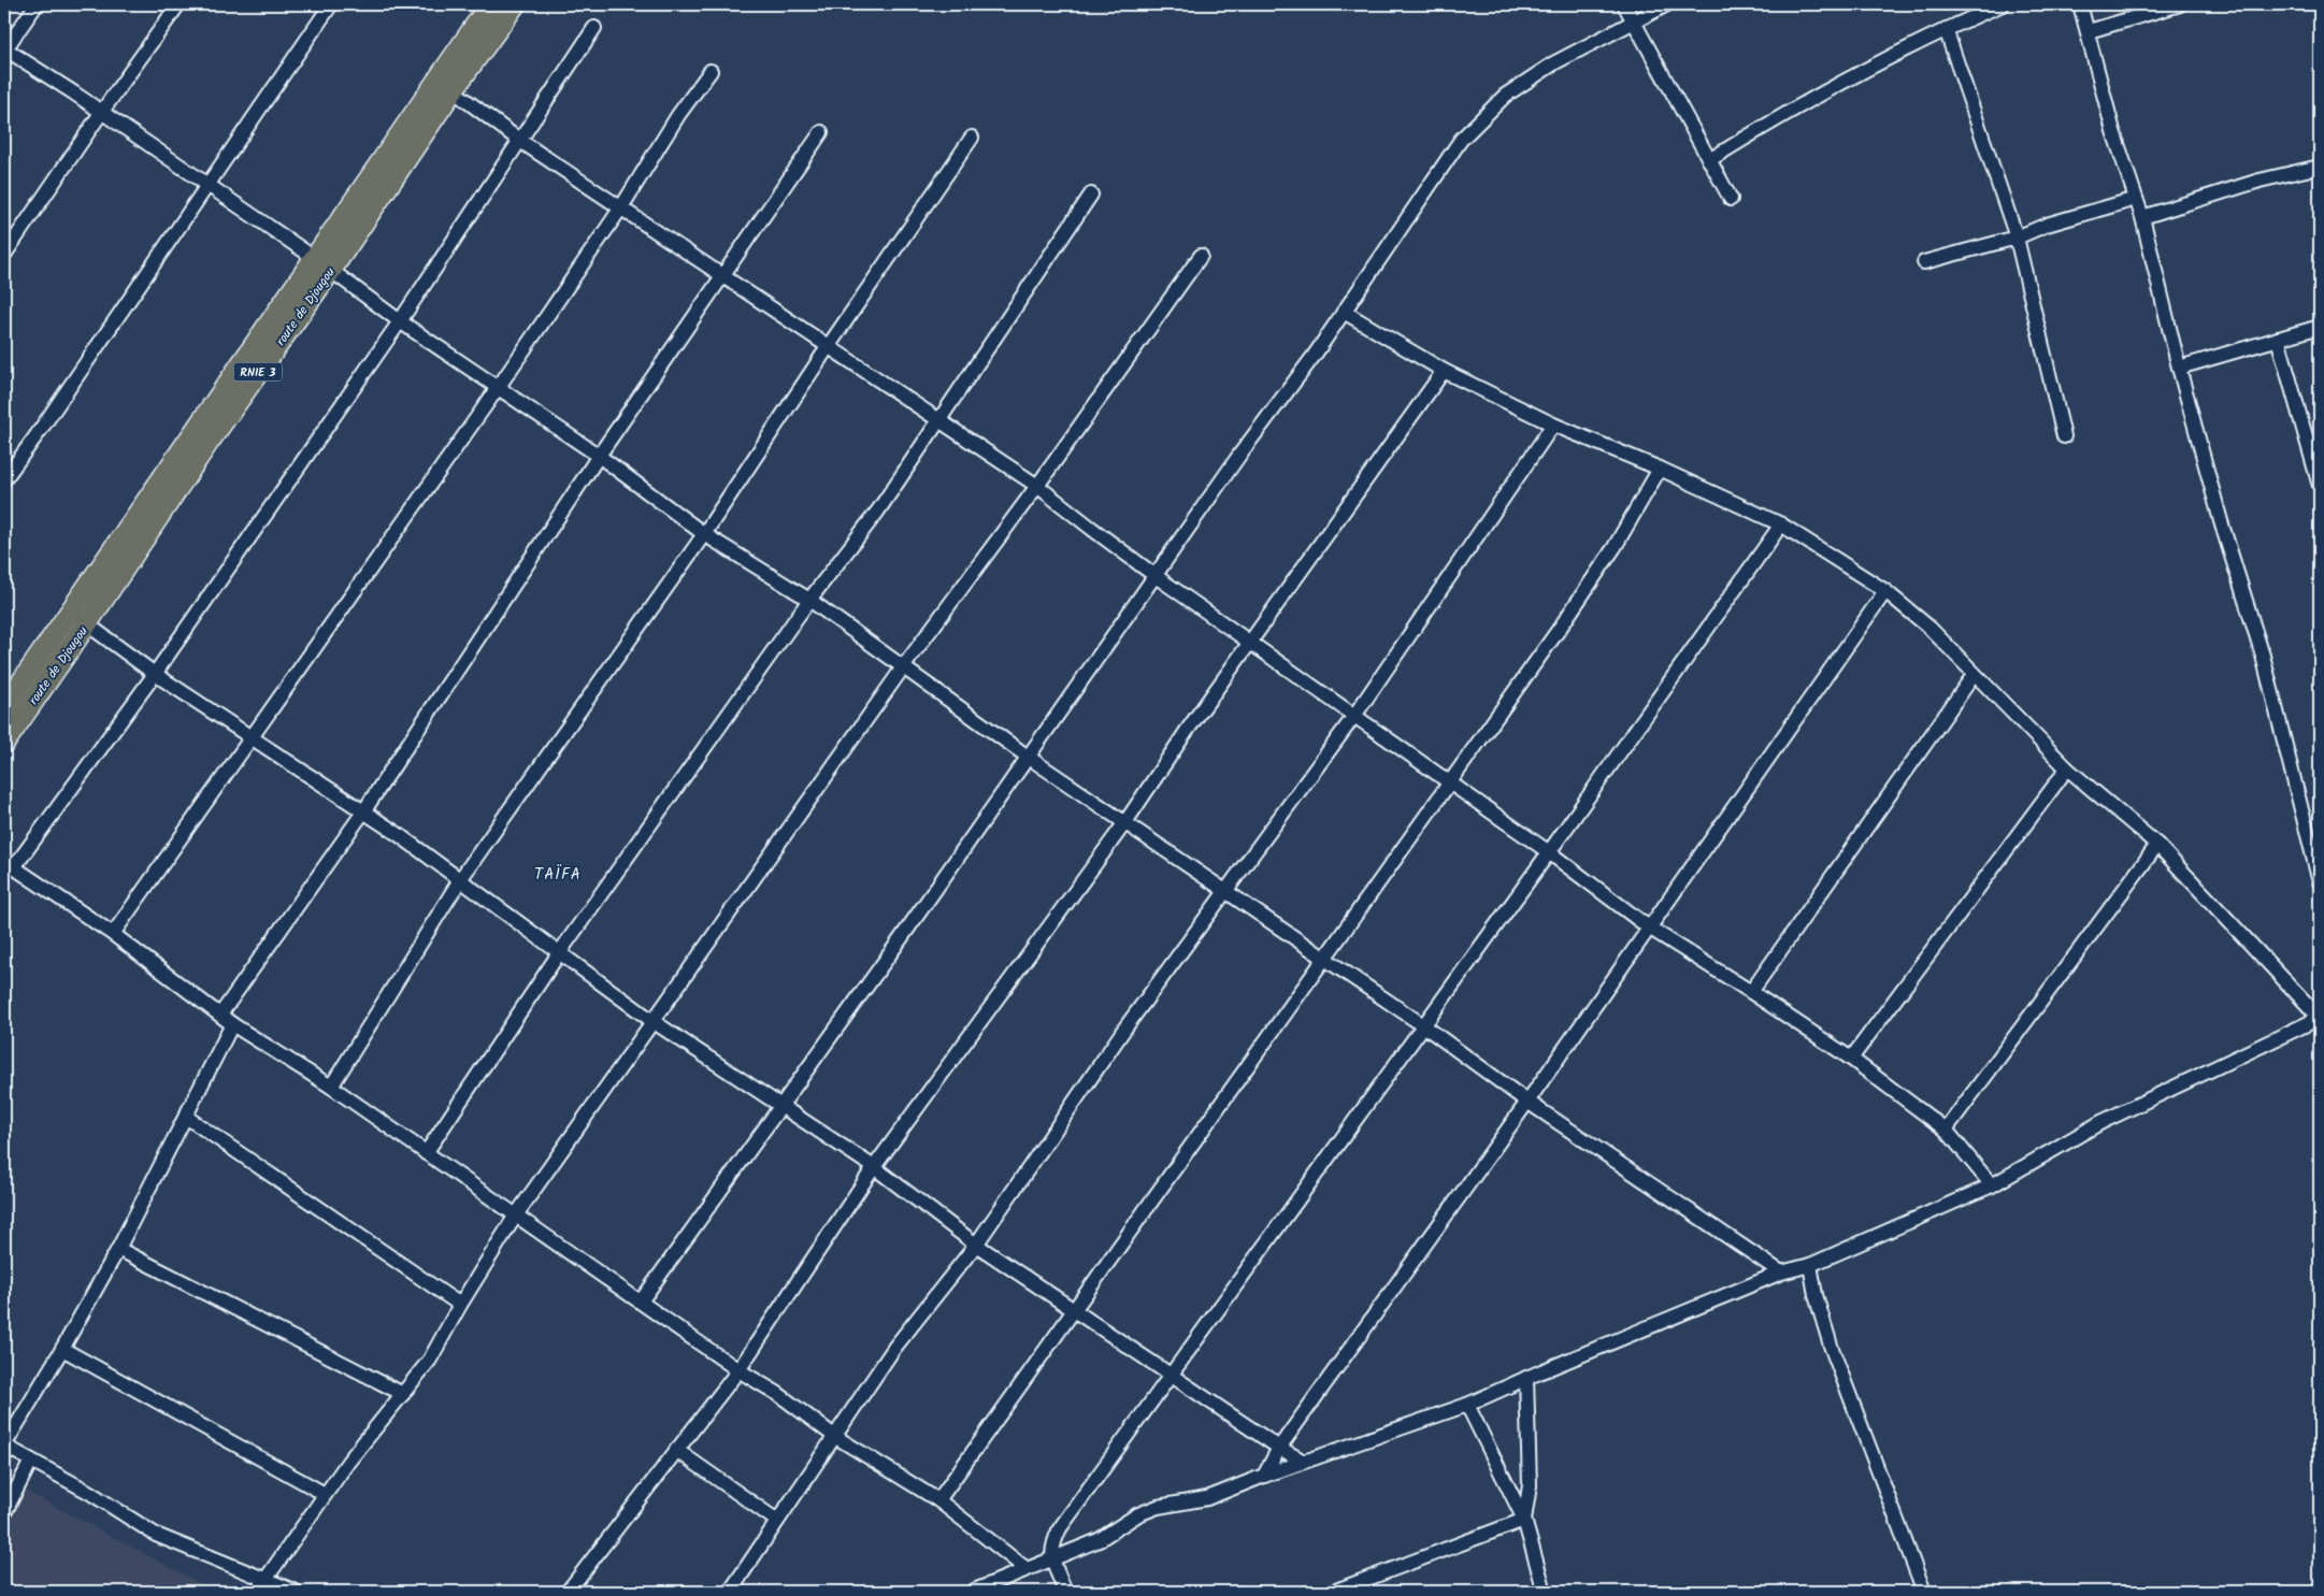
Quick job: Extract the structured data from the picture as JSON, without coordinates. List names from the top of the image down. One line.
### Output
{"streets":{"highway":["route de Djougou","RNIE 3"]},"districts":["TAÏFA"]}
